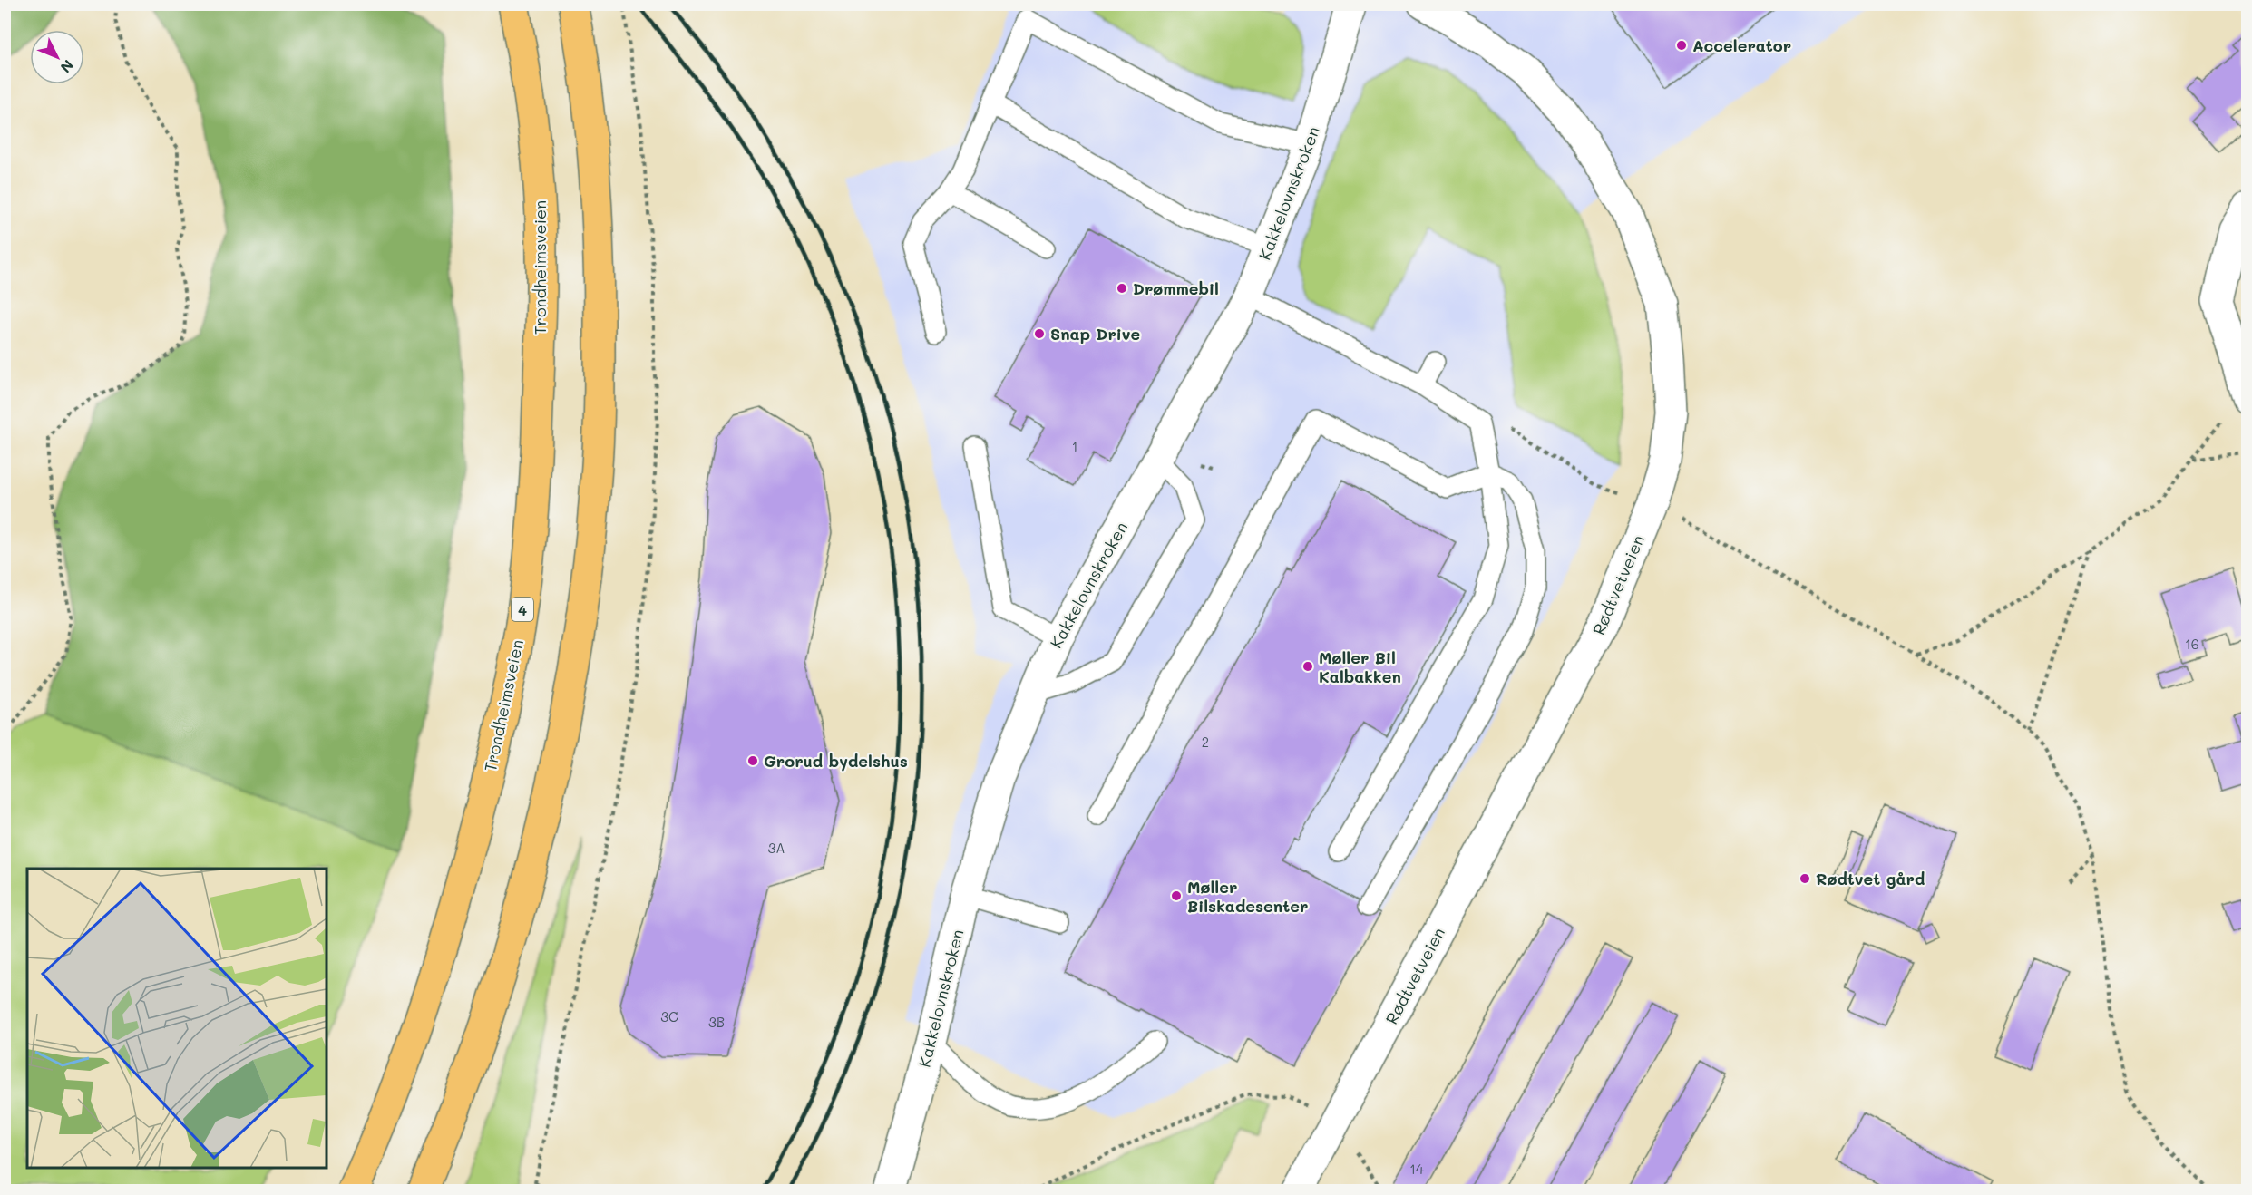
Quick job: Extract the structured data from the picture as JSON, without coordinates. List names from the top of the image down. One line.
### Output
{"streets":{"highway":["Trondheimsveien","4"],"street":["Kakkelovnskroken","Rødtvetveien"]},"places":["Accelerator","Drømmebil","Snap Drive","Møller Bil Kalbakken","Grorud bydelshus","Rødtvet gård","Møller Bilskadesenter"],"house_numbers":["1","16","2","3A","3C","3B","14"],"north":"bottom right"}
